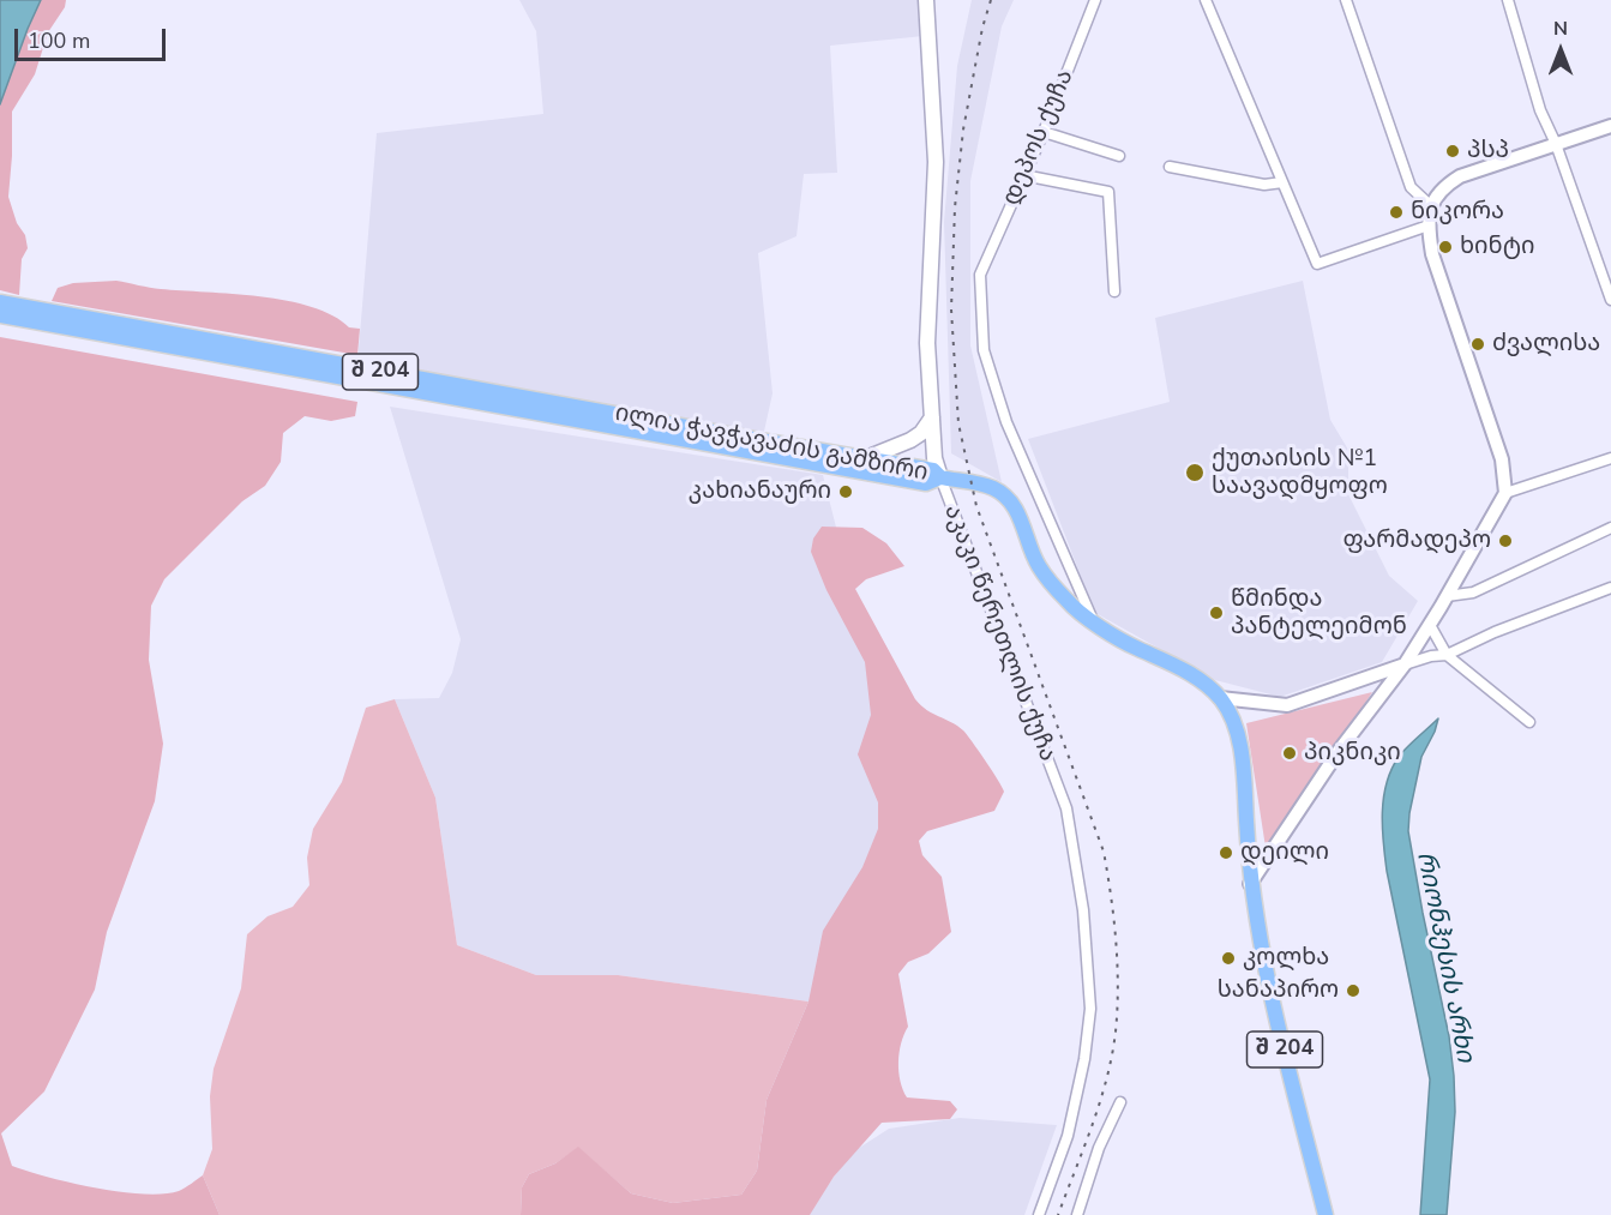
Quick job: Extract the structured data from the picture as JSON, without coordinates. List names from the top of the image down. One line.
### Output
{"streets":{"main road":["შ 204","ილია ჭავჭავაძის გამზირი","აკაკი წერეთლის ქუჩა"],"street":["დეპოს ქუჩა"]},"crossings":[["დეპოს ქუჩა","შ 204"],["შ 204","ილია ჭავჭავაძის გამზირი"],["შ 204","აკაკი წერეთლის ქუჩა"],["ილია ჭავჭავაძის გამზირი","აკაკი წერეთლის ქუჩა"]],"water":["რიონჰესის არხი"],"places":["პსპ","ნიკორა","ხინტი","ძვალისა","ქუთაისის №1 საავადმყოფო","კახიანაური","ფარმადეპო","წმინდა პანტელეიმონ","პიკნიკი","დეილი","კოლხა","სანაპირო"],"scale_bar":"100 m","north":"top"}
